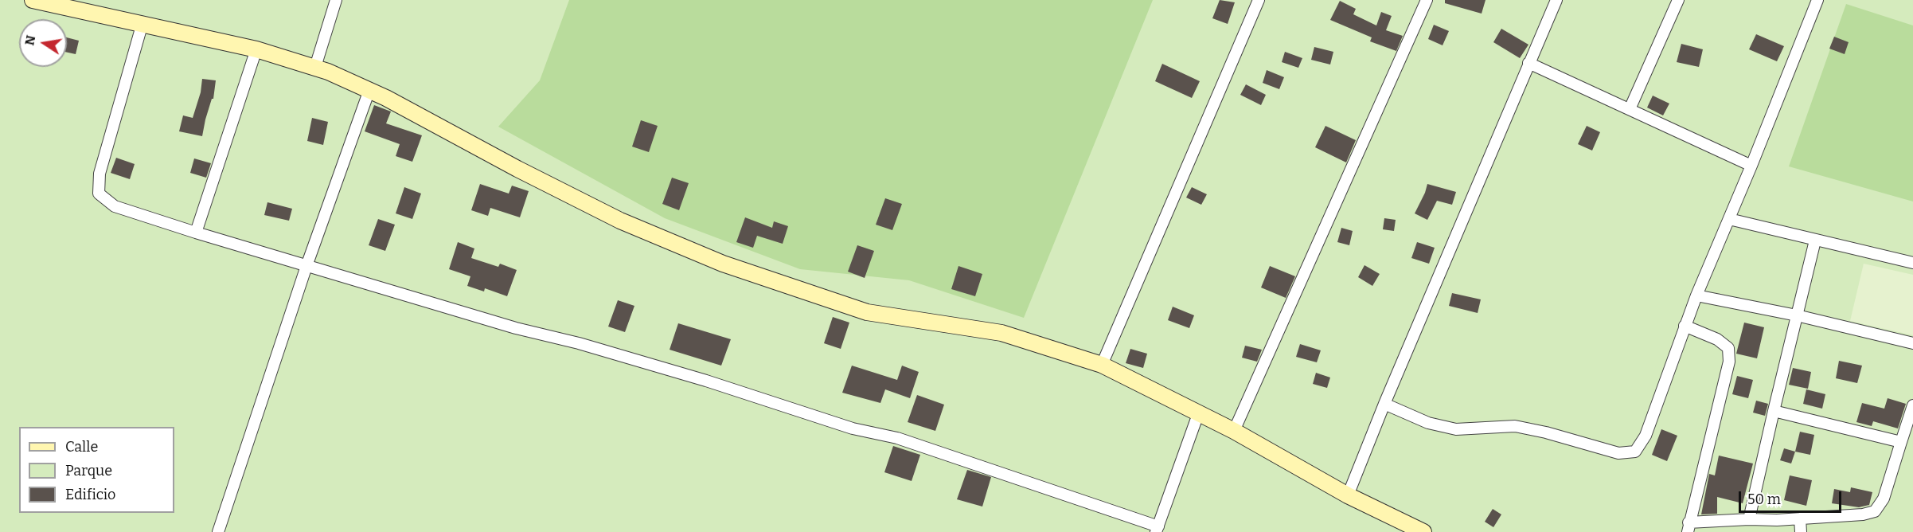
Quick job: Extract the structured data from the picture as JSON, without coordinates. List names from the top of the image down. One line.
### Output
{"legend":["Calle","Parque","Edificio"],"scale_bar":"50 m","north":"left"}
